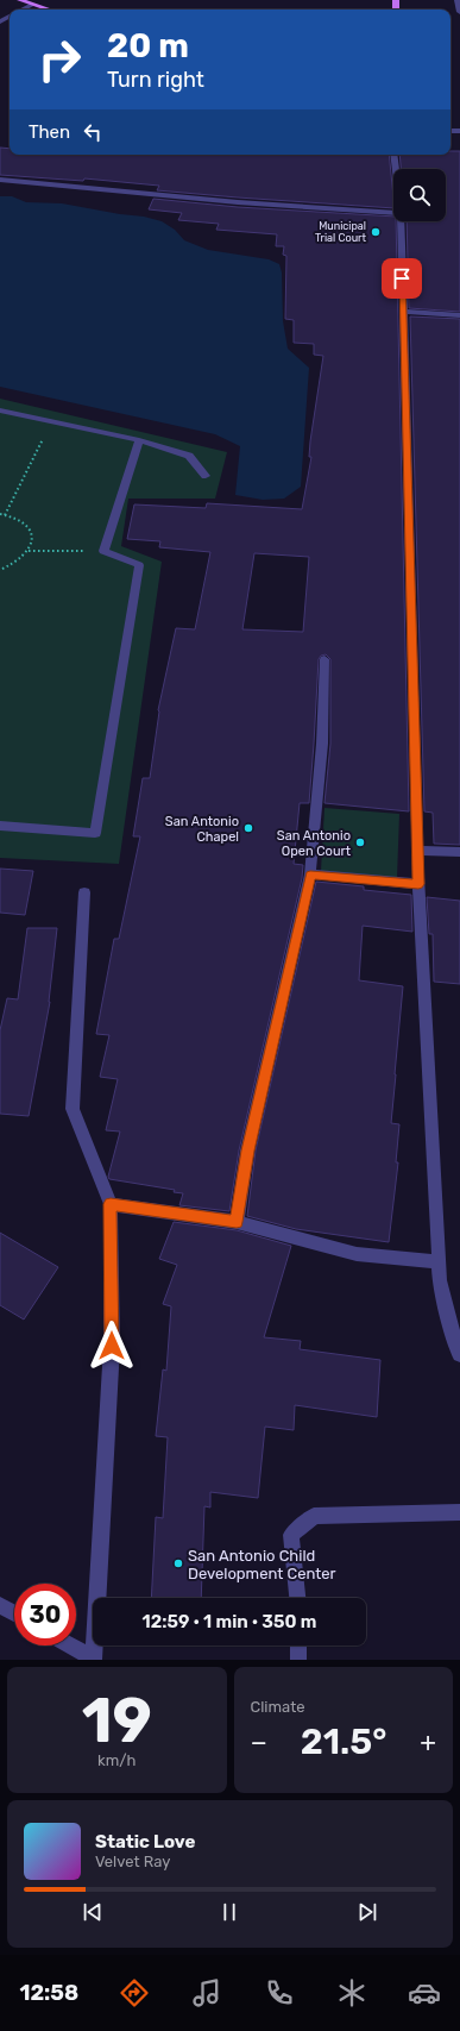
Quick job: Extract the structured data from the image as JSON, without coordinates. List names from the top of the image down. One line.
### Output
{"places":["Municipal Trial Court","San Antonio Chapel","San Antonio Open Court","San Antonio Child Development Center"],"page":{"turn":["20 m","Turn right"],"then":"Then","limit":"30","trip":"12:59 · 1 min · 350 m","tile":[["19","km/h"],"Climate"],"heat":["−","21.5°","+"],"song":["Static Love","Velvet Ray"],"tabs":"12:58"}}
